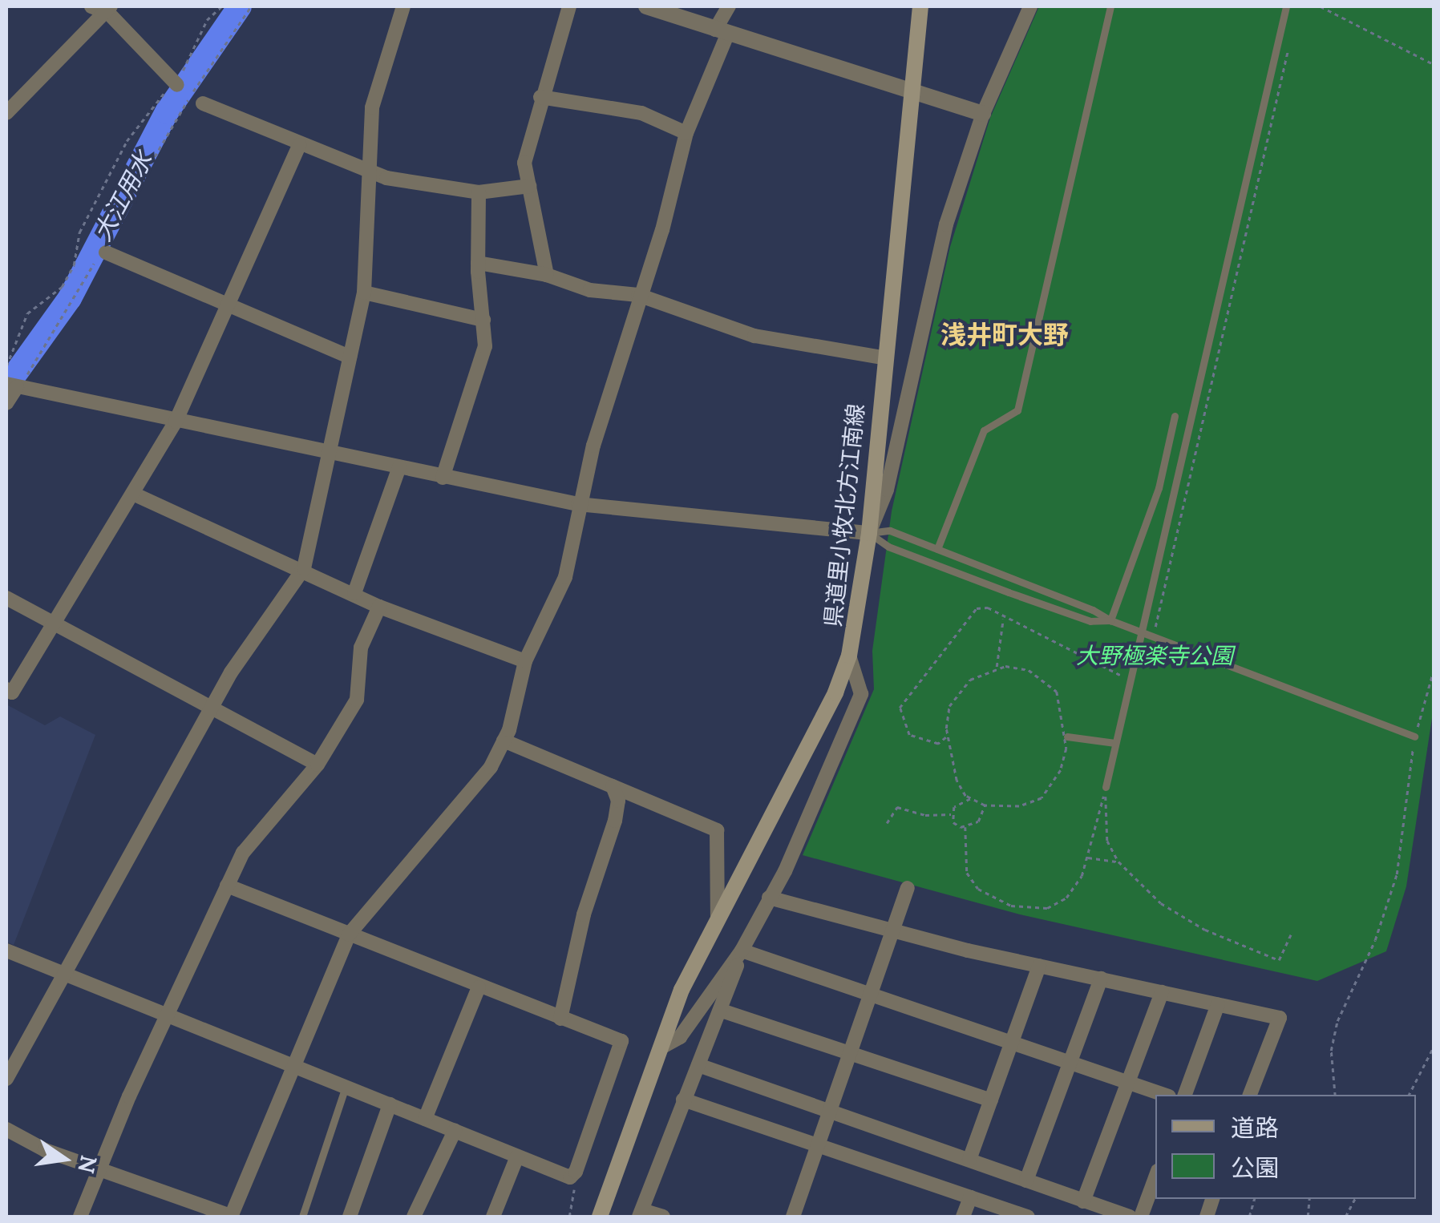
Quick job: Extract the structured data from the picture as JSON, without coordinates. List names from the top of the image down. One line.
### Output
{"streets":{"main road":["県道里小牧北方江南線"]},"districts":["浅井町大野"],"water":["大江用水"],"parks":["大野極楽寺公園"],"legend":["道路","公園"],"north":"right"}
